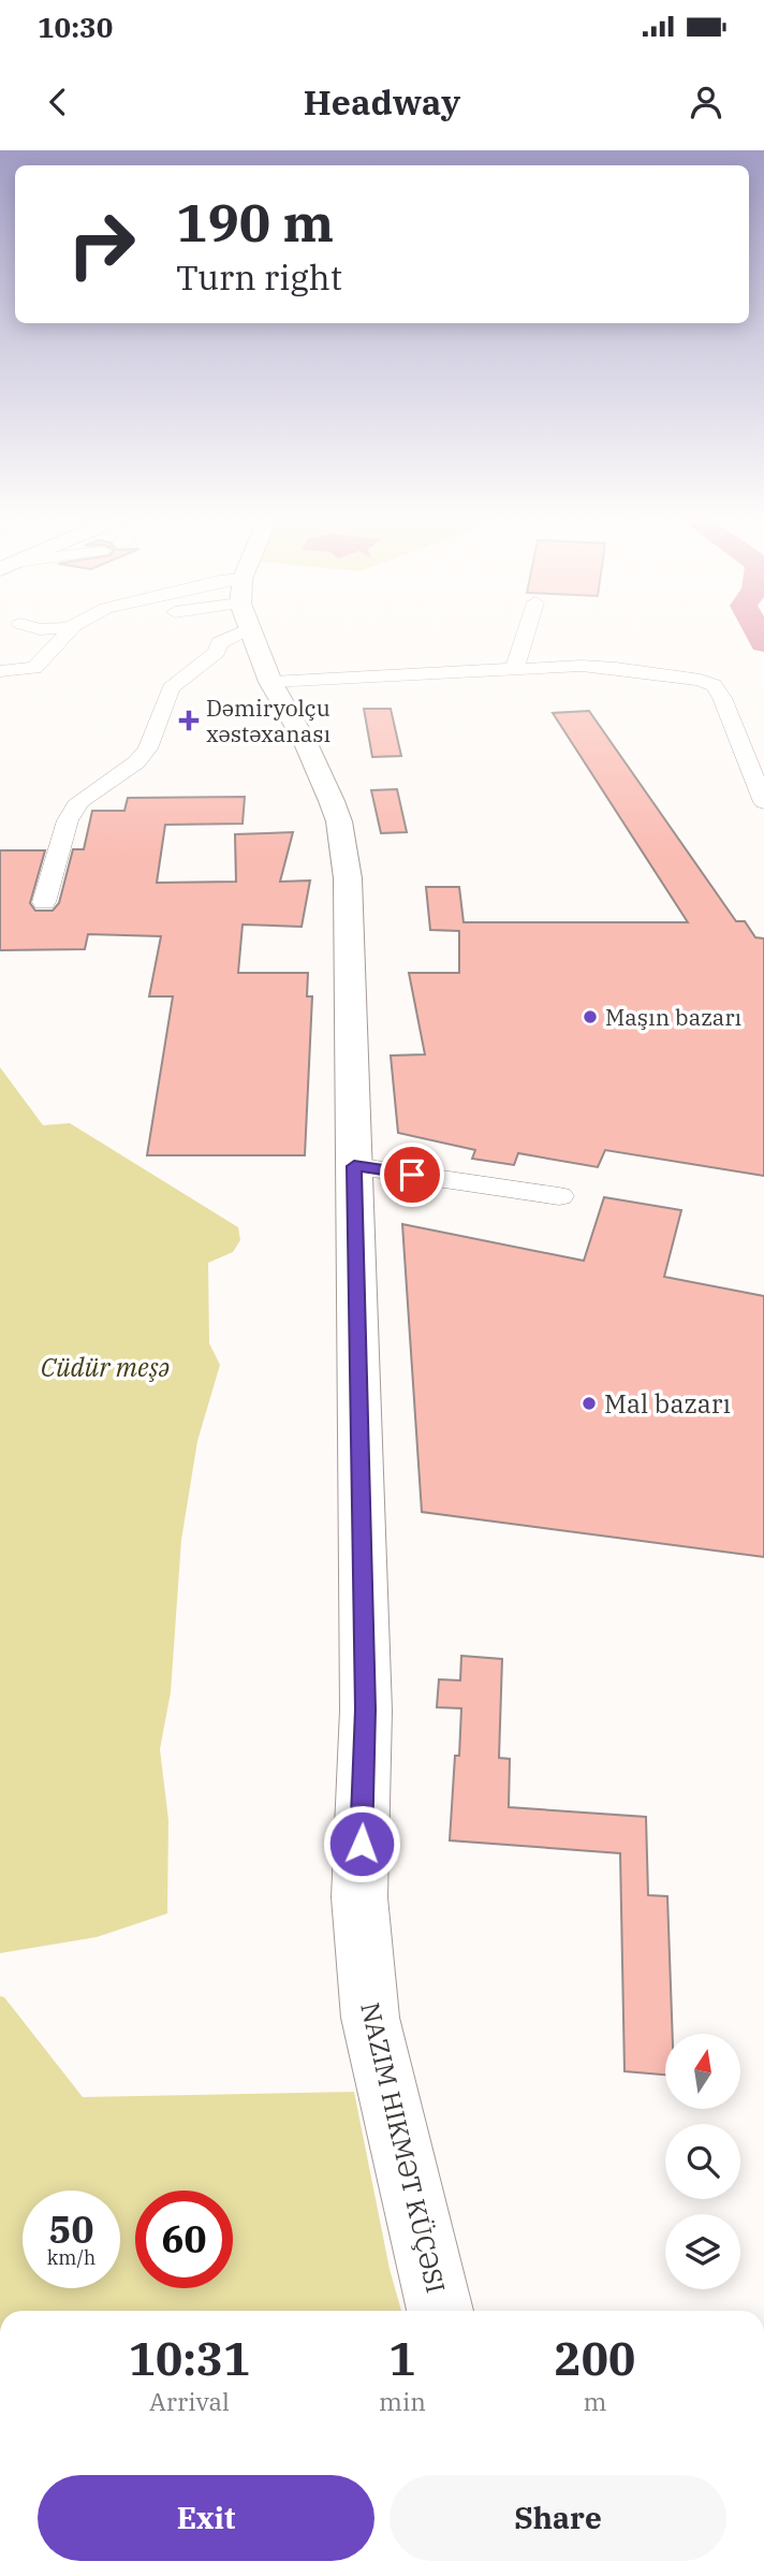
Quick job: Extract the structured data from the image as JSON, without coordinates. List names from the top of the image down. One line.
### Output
{"streets":{"main road":["NAZIM HIKMƏT KÜÇƏSI"]},"parks":["Cüdür meşə"],"places":{"health":["Dəmiryolçu xəstəxanası"],"other":["Maşın bazarı","Mal bazarı"]},"north":"top","page":{"status":"10:30","header":"Headway","turn":["190 m","Turn right"],"speed":"50 km/h","limit":"60","eta":["10:31","Arrival","1","min","200","m"],"buttons":["Exit","Share"]}}
